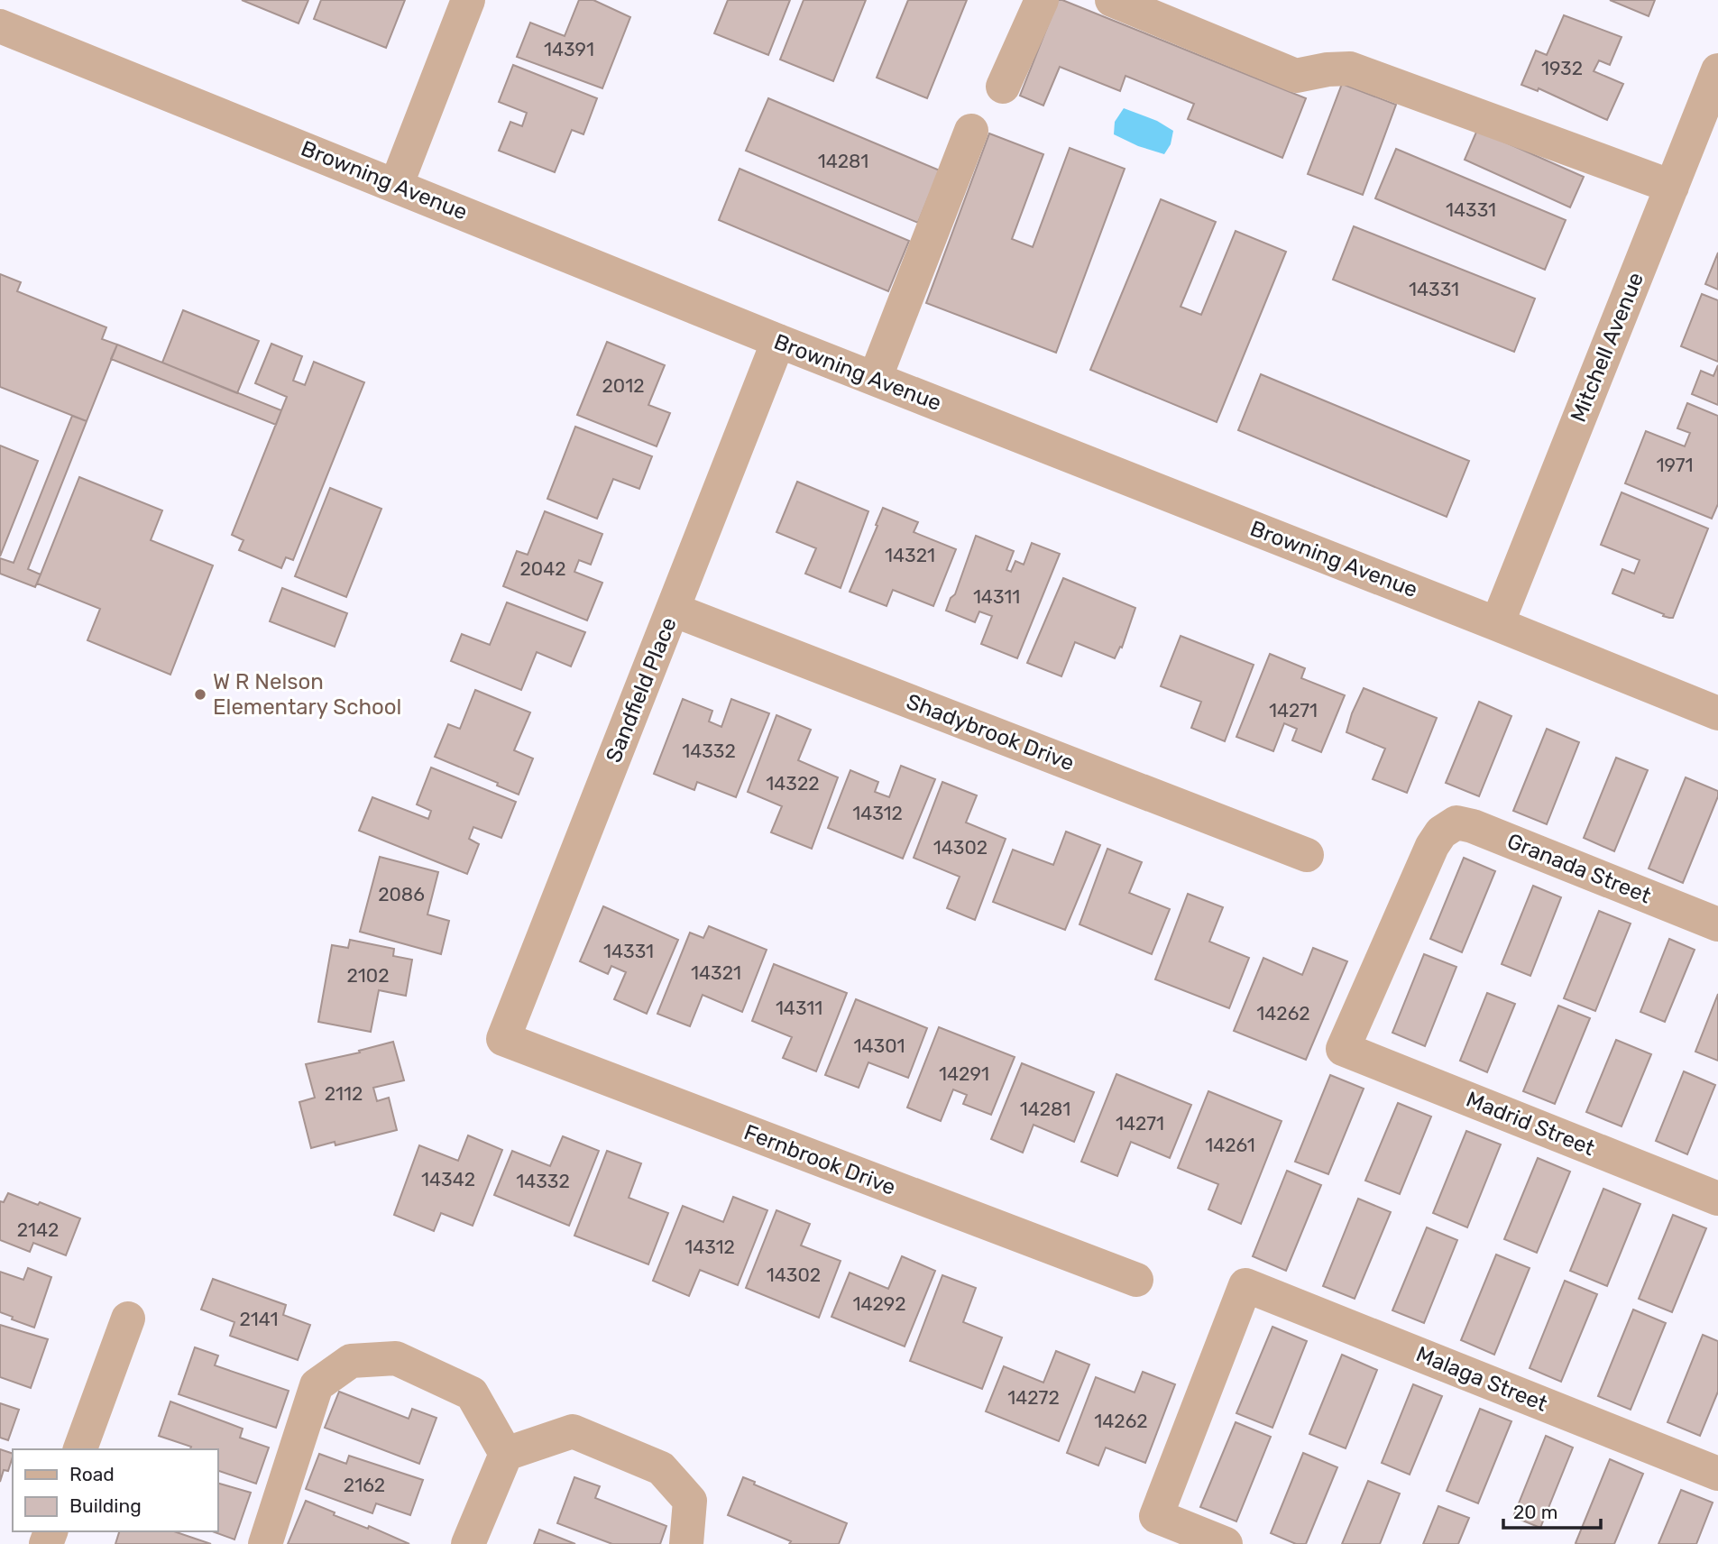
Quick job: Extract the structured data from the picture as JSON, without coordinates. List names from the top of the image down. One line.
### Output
{"streets":{"street":["Browning Avenue","Mitchell Avenue","Sandfield Place","Shadybrook Drive","Granada Street","Madrid Street","Fernbrook Drive","Malaga Street"]},"crossings":[["Browning Avenue","Mitchell Avenue"],["Browning Avenue","Sandfield Place"],["Sandfield Place","Shadybrook Drive"],["Sandfield Place","Fernbrook Drive"],["Granada Street","Madrid Street"]],"places":["W R Nelson Elementary School"],"house_numbers":["14391","1932","14281","14331","14331","2012","1971","14321","2042","14311","14271","14332","14322","14312","14302","2086","14331","14321","2102","14311","14262","14301","14291","2112","14281","14271","14261","14342","14332","2142","14312","14302","14292","2141","14272","14262","2162"],"legend":["Road","Building"],"scale_bar":"20 m"}
